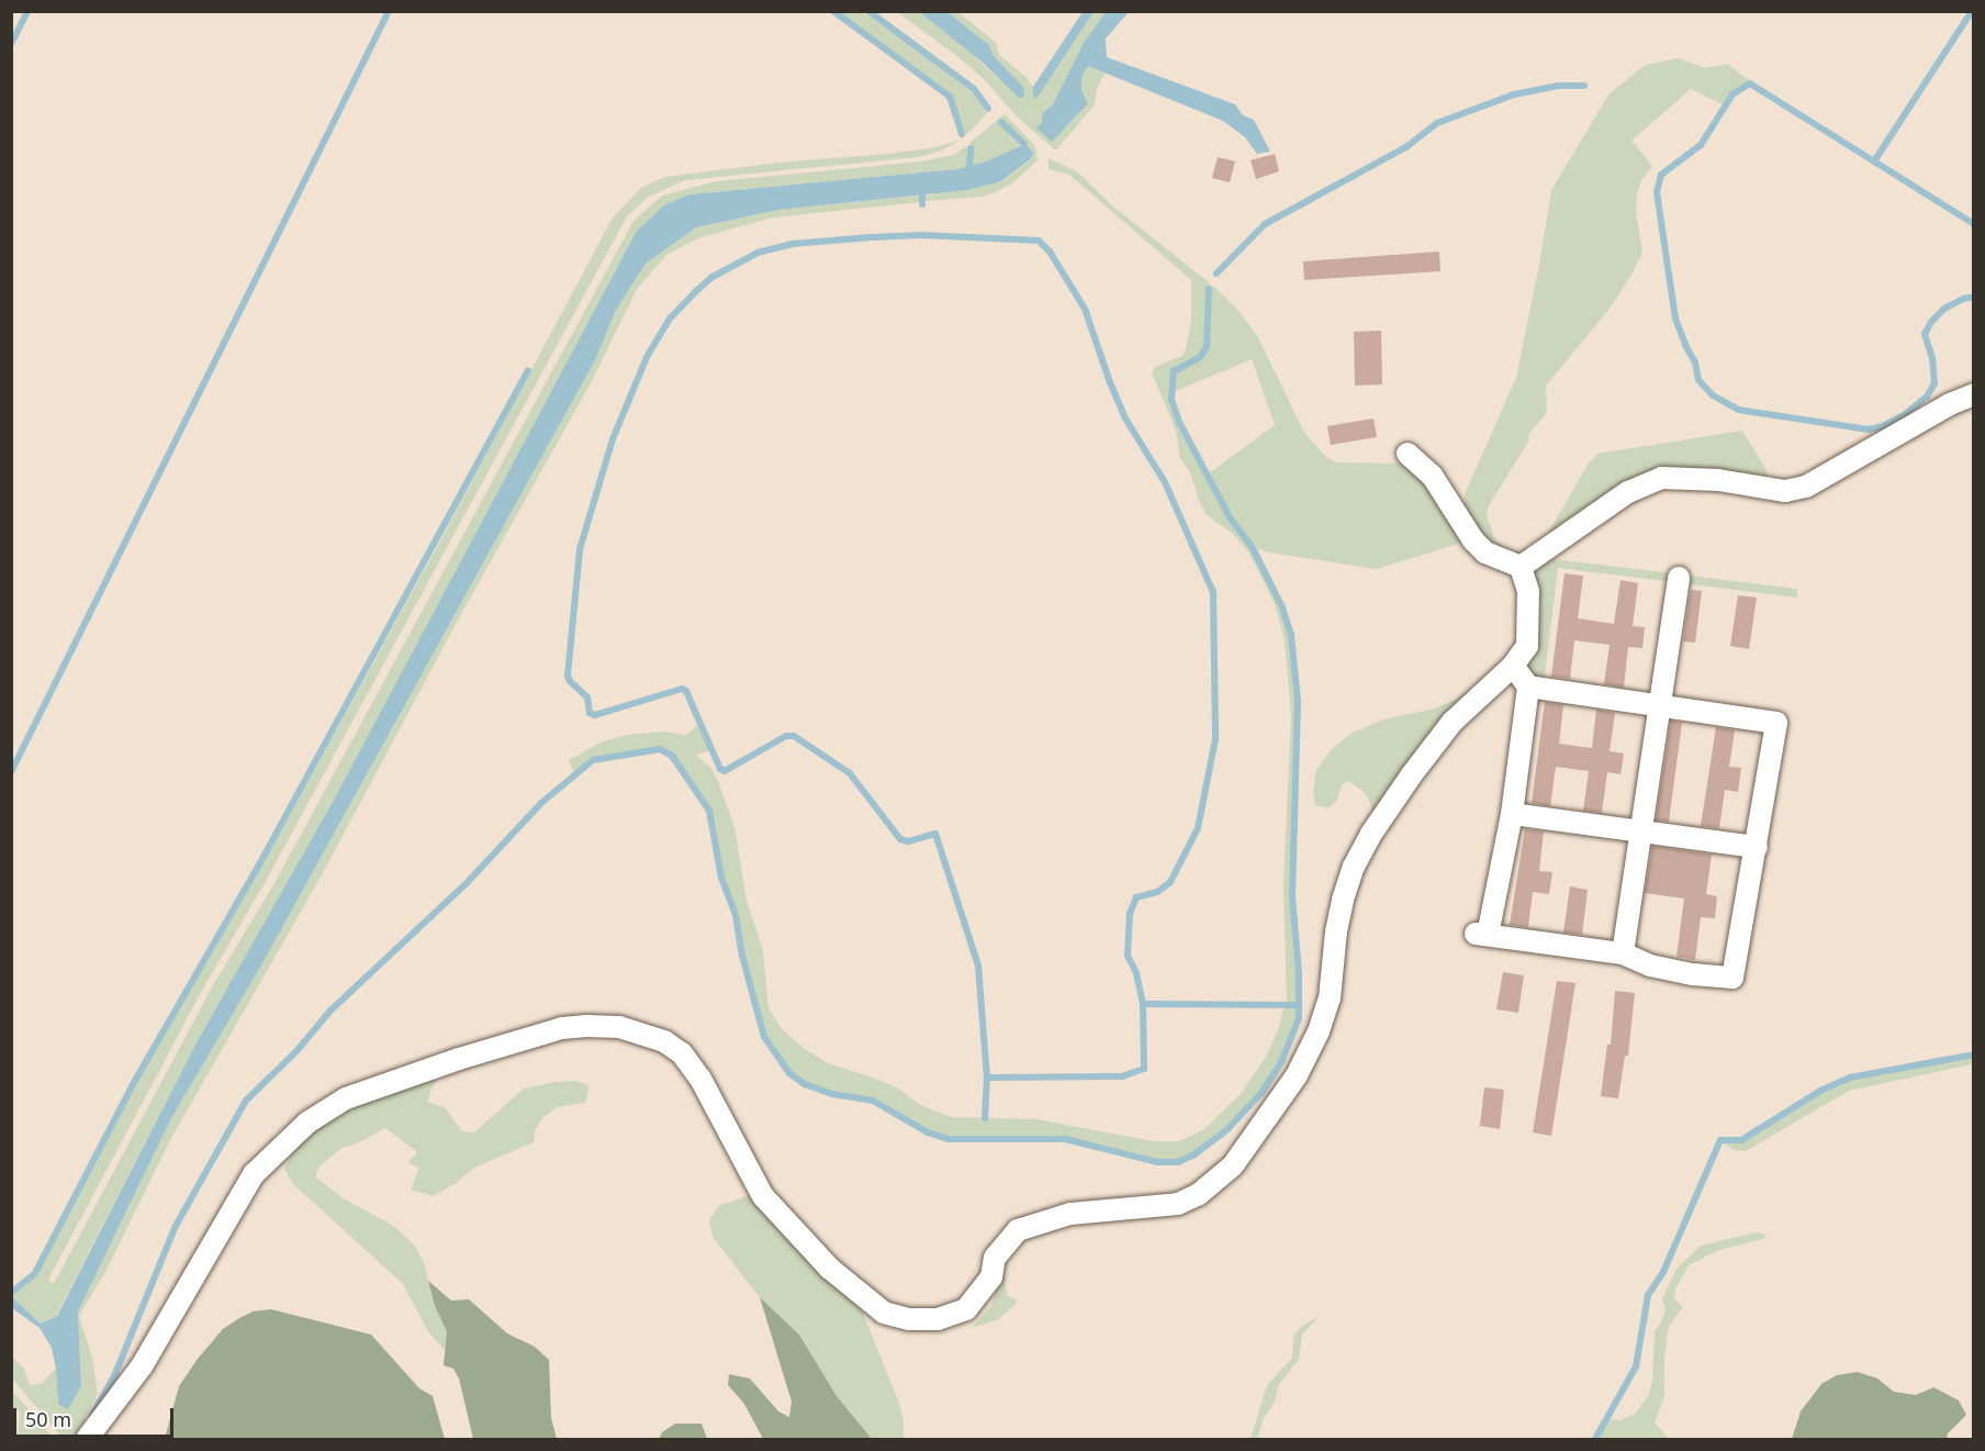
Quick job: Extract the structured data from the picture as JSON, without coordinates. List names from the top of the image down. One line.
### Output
{"scale_bar":"50 m"}
